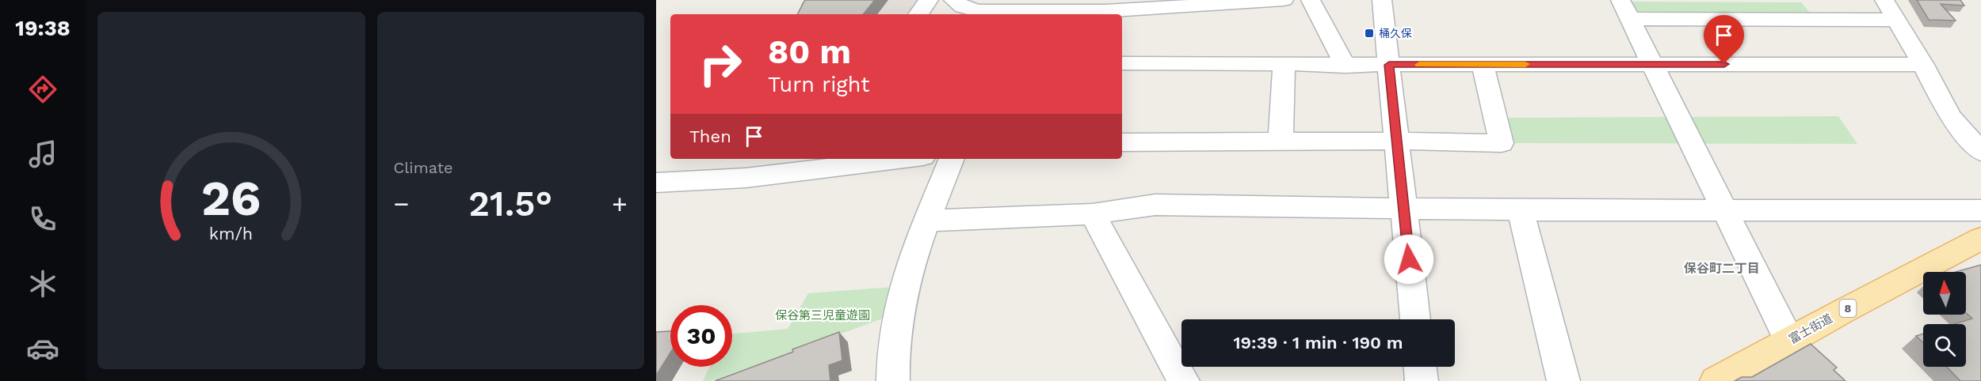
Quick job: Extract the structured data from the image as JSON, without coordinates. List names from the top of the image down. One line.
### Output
{"streets":{"main road":["8","富士街道"]},"districts":["保谷町二丁目"],"parks":["保谷第三児童遊園"],"places":{"transit":["桶久保"]},"north":"top","page":{"tabs":"19:38","tile":"Climate","turn":["80 m","Turn right"],"then":"Then","heat":["−","21.5°","+"],"limit":"30","trip":"19:39 · 1 min · 190 m","gauge":["26","km/h"]}}
